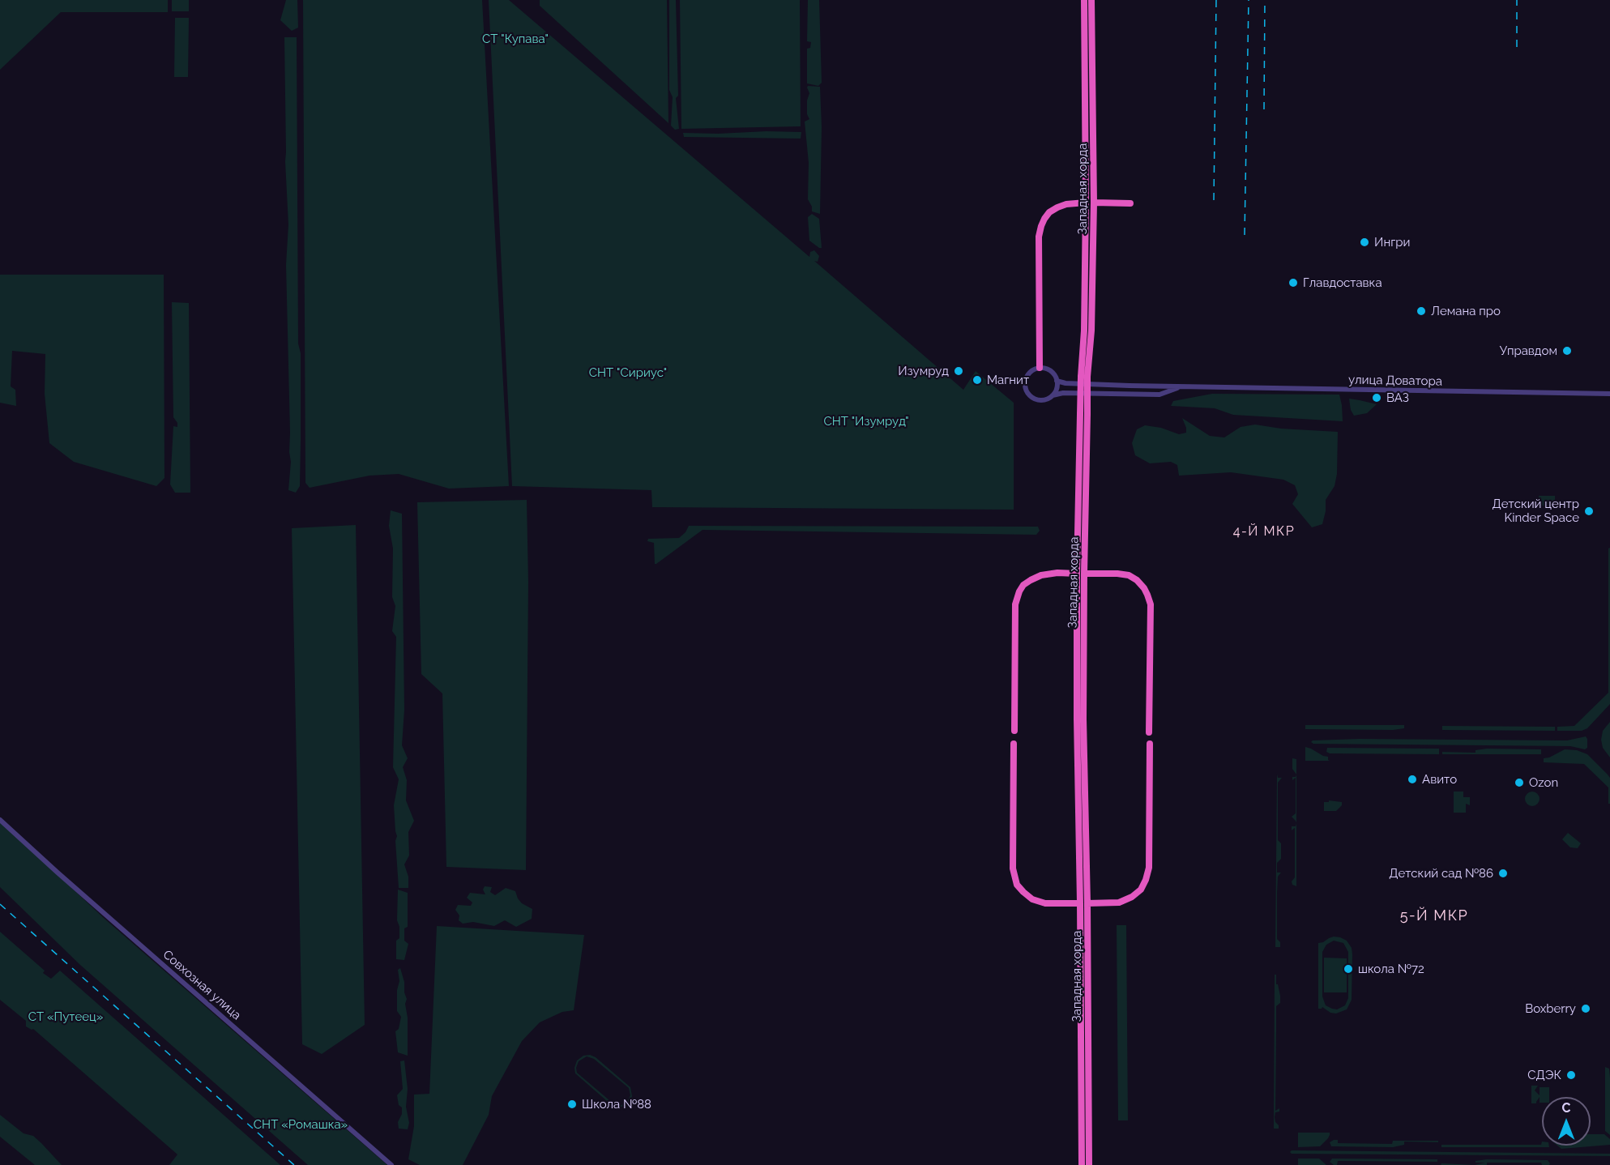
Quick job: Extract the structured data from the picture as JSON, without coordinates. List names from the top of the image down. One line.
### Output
{"streets":{"highway":["Западная хорда"],"street":["улица Доватора","Совхозная улица"]},"districts":["4-Й МКР","5-Й МКР"],"parks":["СТ \"Купава\"","СНТ \"Сириус\"","СНТ \"Изумруд\"","СТ «Путеец»","СНТ «Ромашка»"],"places":["Ингри","Главдоставка","Лемана про","Управдом","Изумруд","Магнит","ВАЗ","Детский центр Kinder Space","Авито","Ozon","Детский сад №86","школа №72","Boxberry","СДЭК","Школа №88"],"north":"top"}
